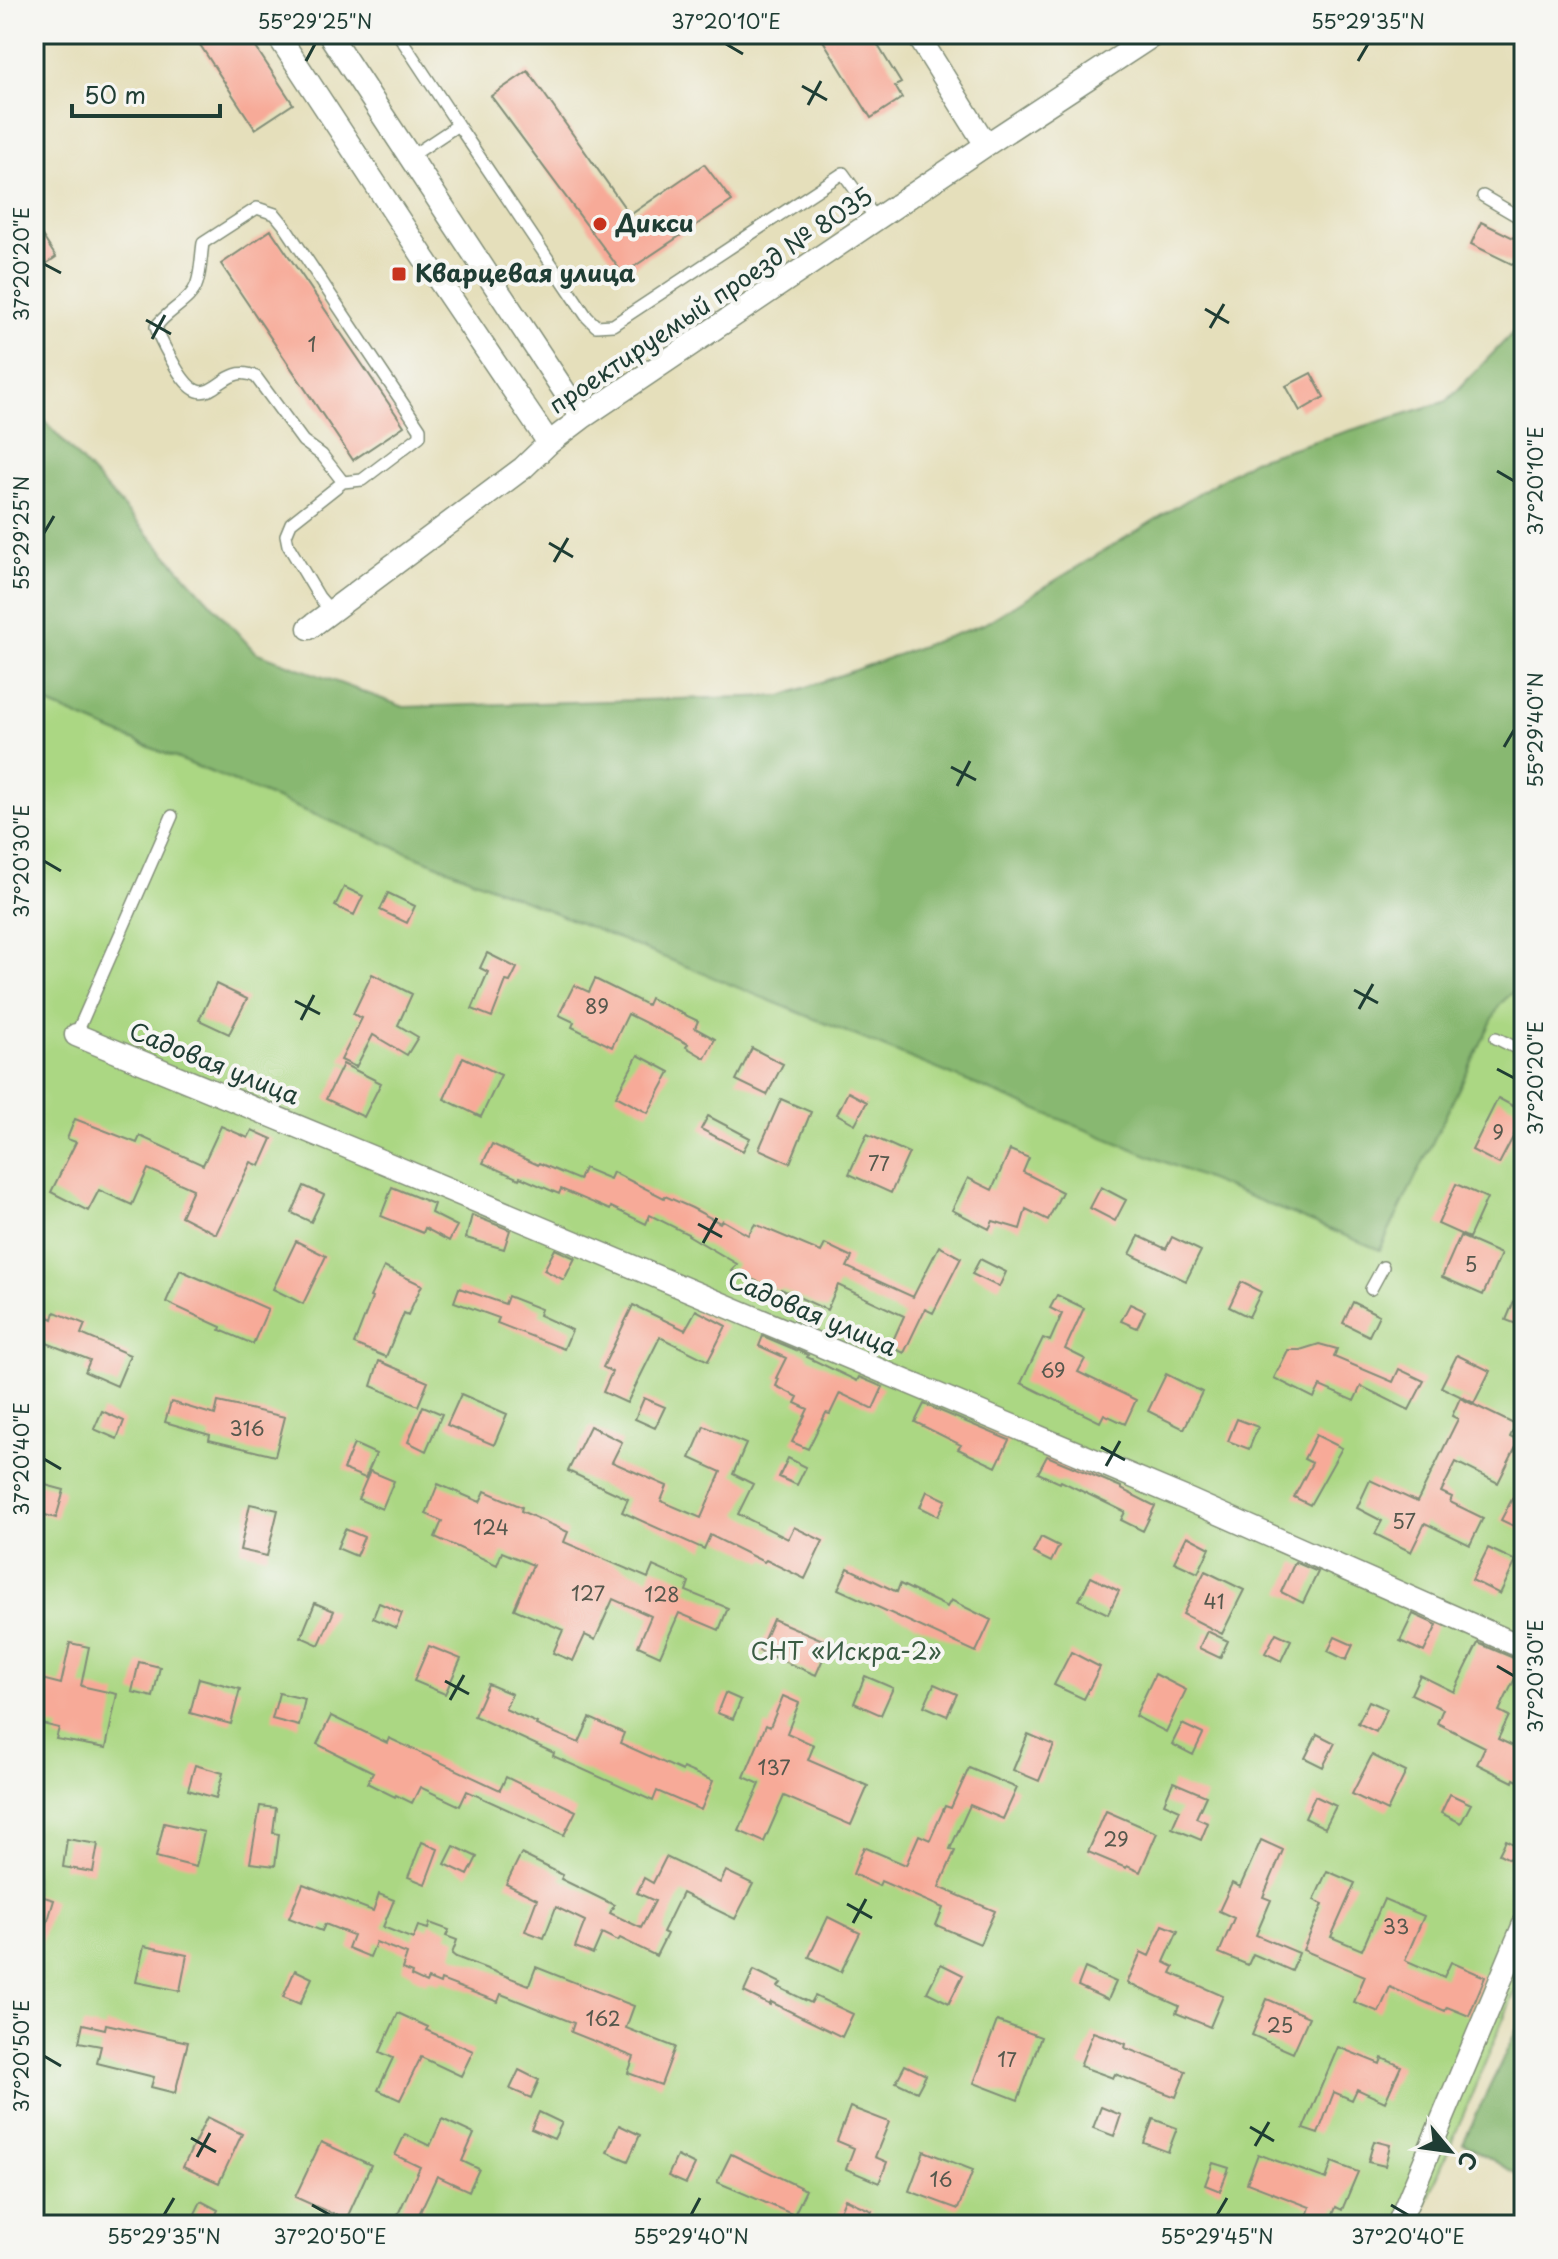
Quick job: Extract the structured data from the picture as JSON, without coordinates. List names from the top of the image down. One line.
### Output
{"streets":{"street":["проектируемый проезд № 8035","Садовая улица"]},"parks":["СНТ «Искра-2»"],"places":{"other":["Дикси"],"transit":["Кварцевая улица"]},"house_numbers":["1","89","9","77","5","69","316","57","124","127","128","41","137","29","33","162","25","17","16"],"scale_bar":"50 m","north":"bottom right","coordinates":["55°29'25\"N","37°20'10\"E","55°29'35\"N","37°20'20\"E","55°29'40\"N","37°20'30\"E","37°20'40\"E","37°20'50\"E","55°29'45\"N"]}
